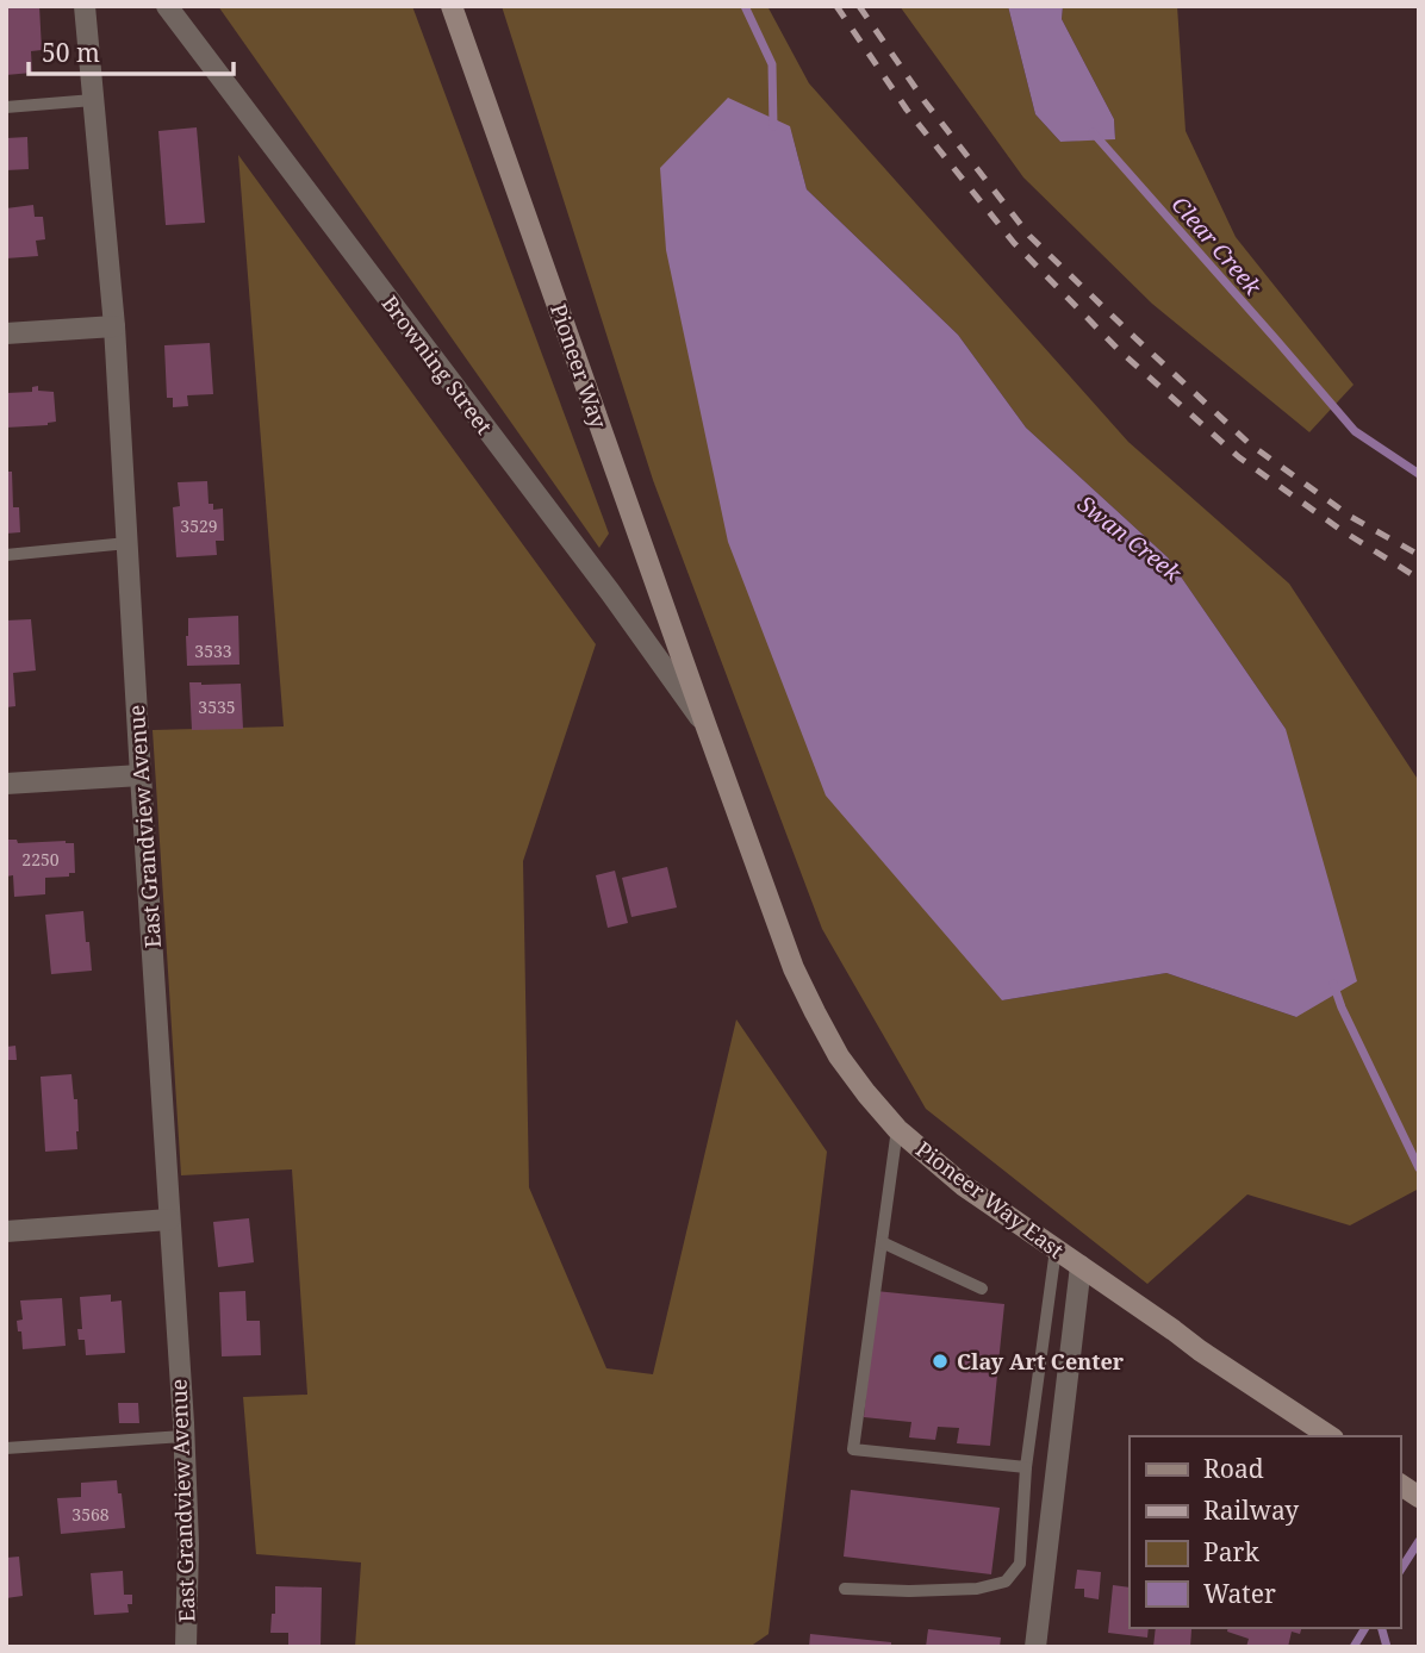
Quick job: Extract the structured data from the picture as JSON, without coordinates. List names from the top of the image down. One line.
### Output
{"streets":{"main road":["Pioneer Way","Pioneer Way East"],"street":["Browning Street","East Grandview Avenue"]},"crossings":[["Browning Street","Pioneer Way"],["Browning Street","Pioneer Way East"],["Pioneer Way","Pioneer Way East"]],"water":["Clear Creek","Swan Creek"],"places":["Clay Art Center"],"house_numbers":["3529","3533","3535","2250","3568"],"legend":["Road","Railway","Park","Water"],"scale_bar":"50 m"}
